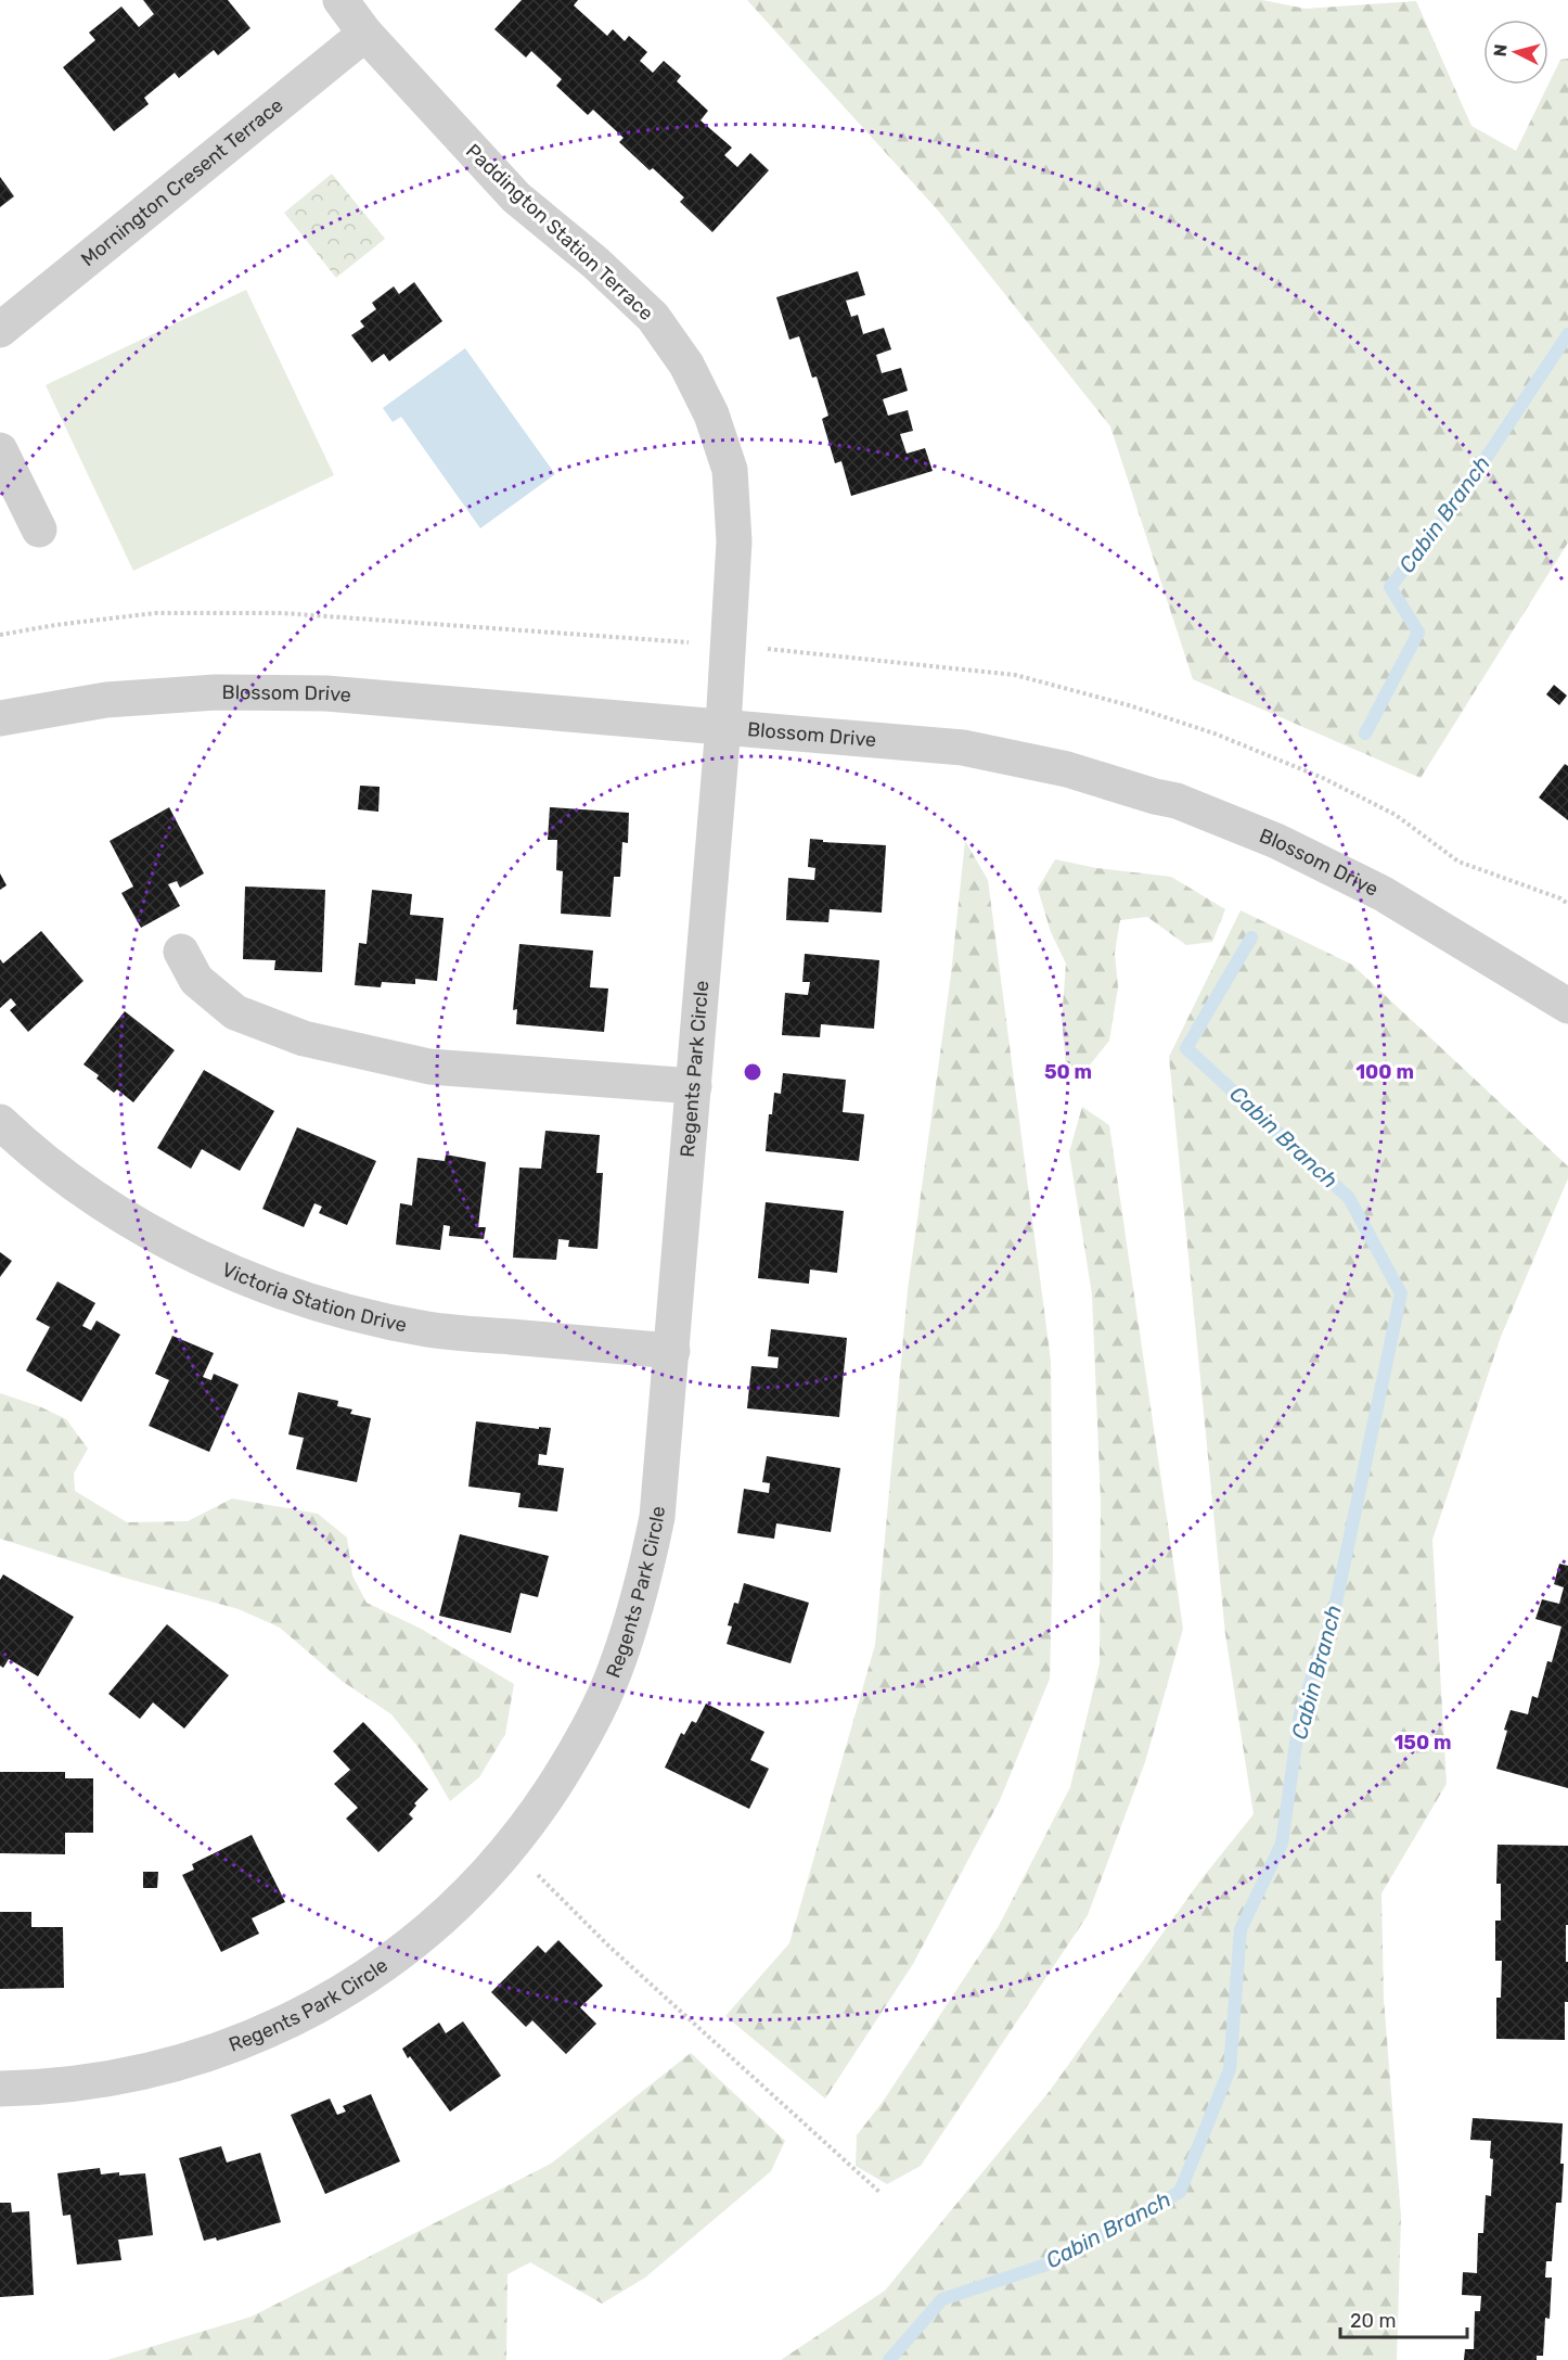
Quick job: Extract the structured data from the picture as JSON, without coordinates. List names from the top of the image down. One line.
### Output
{"streets":{"street":["Mornington Cresent Terrace","Paddington Station Terrace","Blossom Drive","Regents Park Circle","Victoria Station Drive"]},"crossings":[["Mornington Cresent Terrace","Paddington Station Terrace"],["Paddington Station Terrace","Blossom Drive"],["Paddington Station Terrace","Regents Park Circle"],["Blossom Drive","Regents Park Circle"],["Regents Park Circle","Victoria Station Drive"]],"water":["Cabin Branch"],"scale_bar":"20 m","north":"left","rings":["50 m","100 m","150 m"]}
